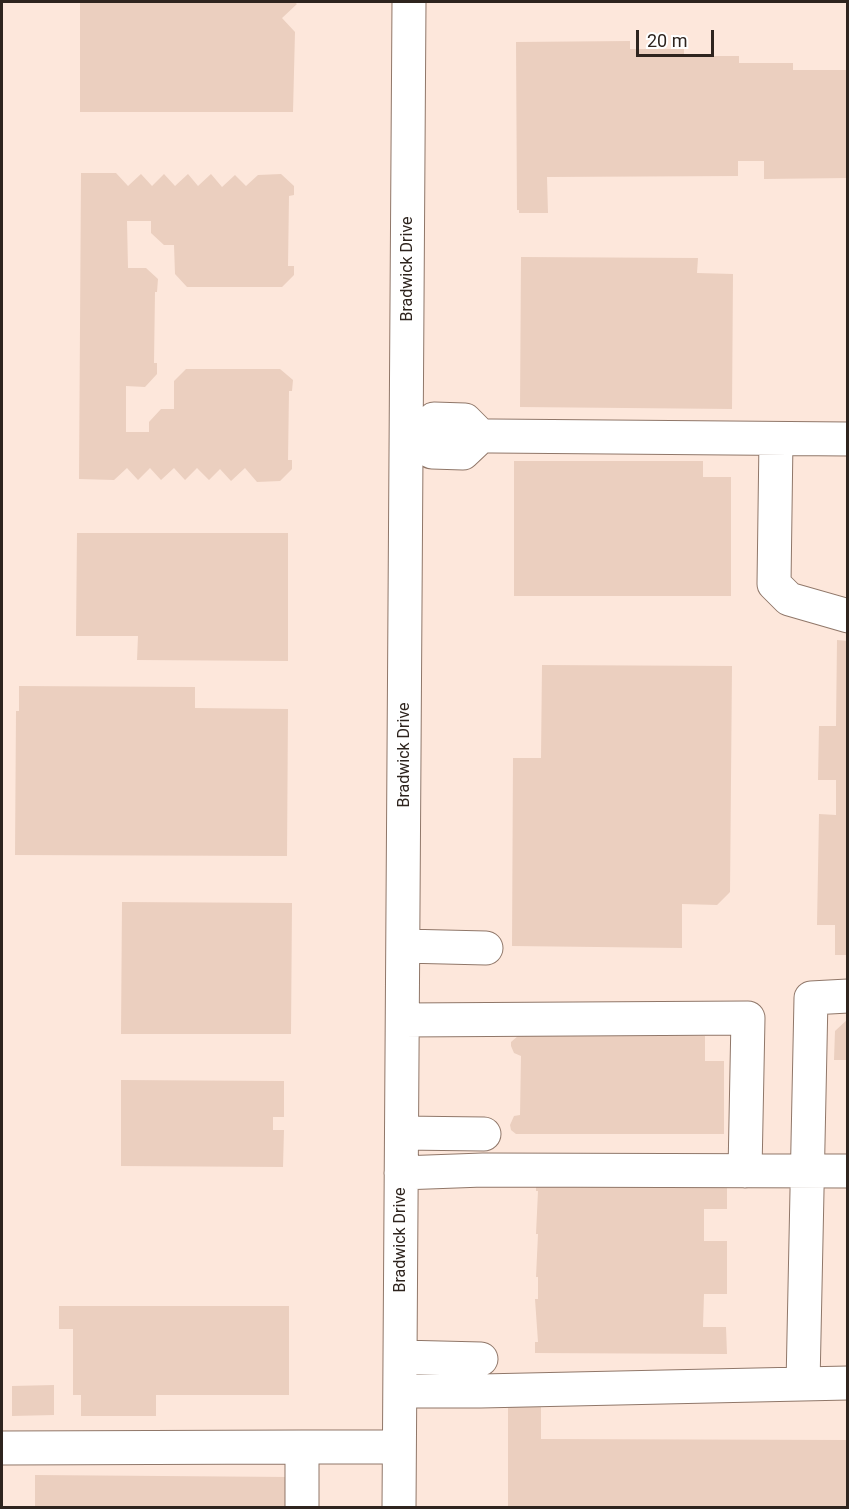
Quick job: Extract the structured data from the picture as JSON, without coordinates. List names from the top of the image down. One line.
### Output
{"streets":{"street":["Bradwick Drive"]},"scale_bar":"20 m"}
